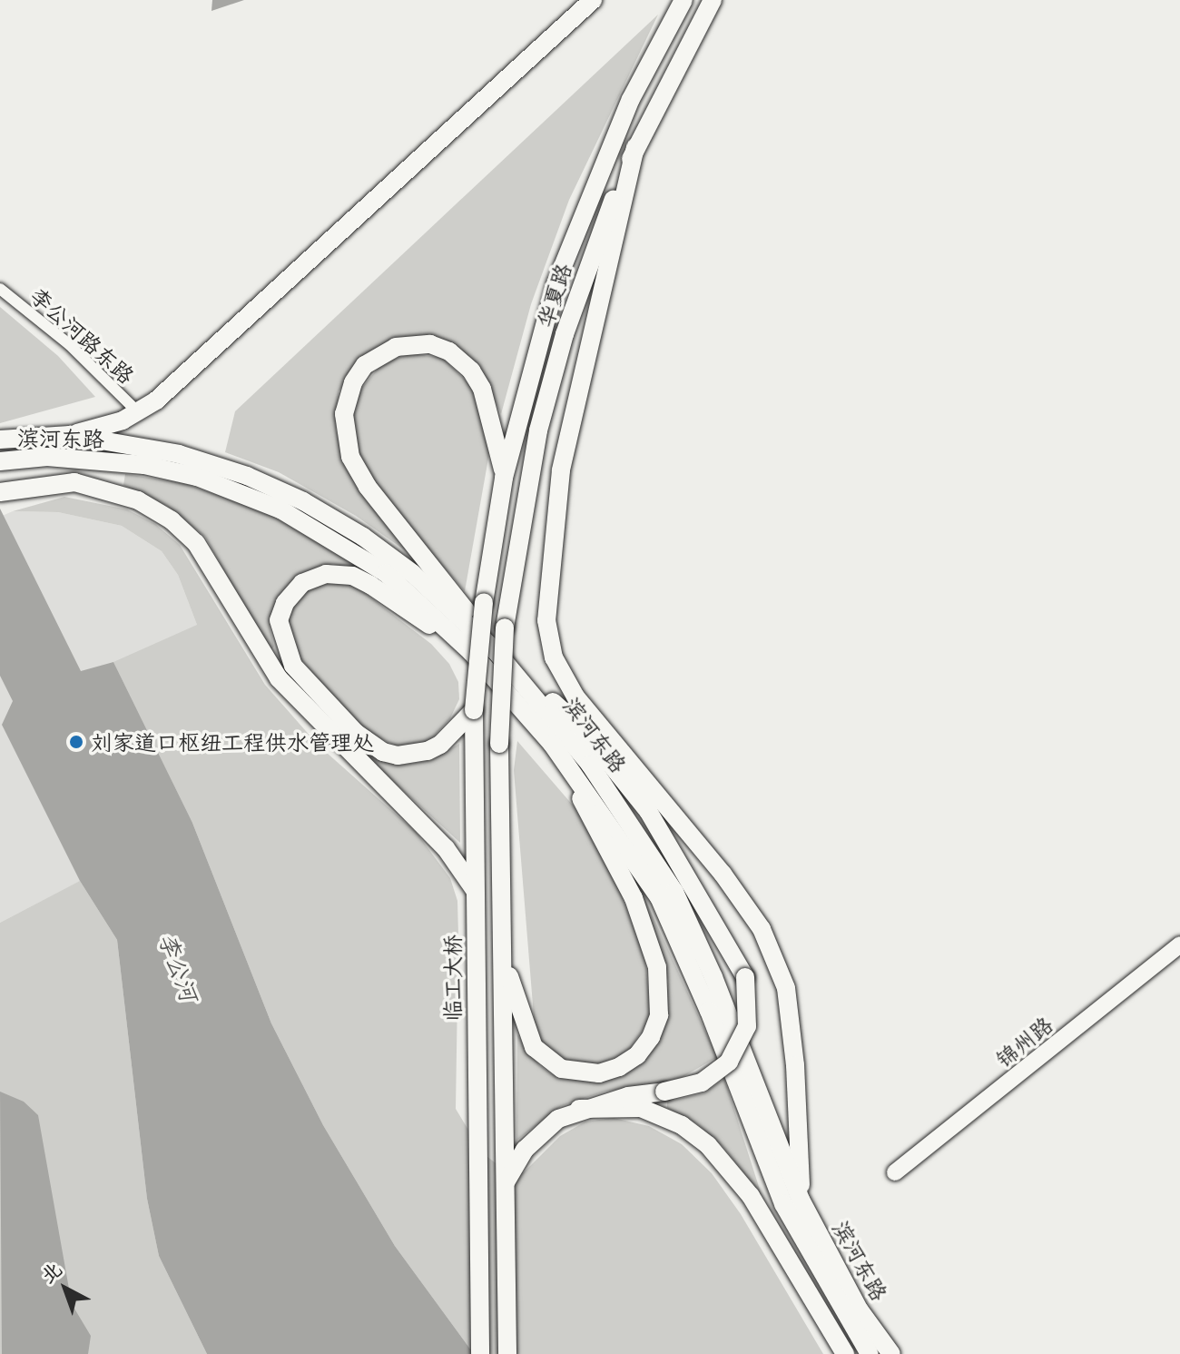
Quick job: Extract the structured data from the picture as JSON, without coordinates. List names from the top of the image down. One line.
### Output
{"streets":{"main road":["华夏路","滨河东路","临工大桥"],"street":["李公河路东路","锦州路"]},"crossings":[["华夏路","临工大桥"]],"water":["李公河"],"places":["刘家道口枢纽工程供水管理处"],"north":"top left"}
